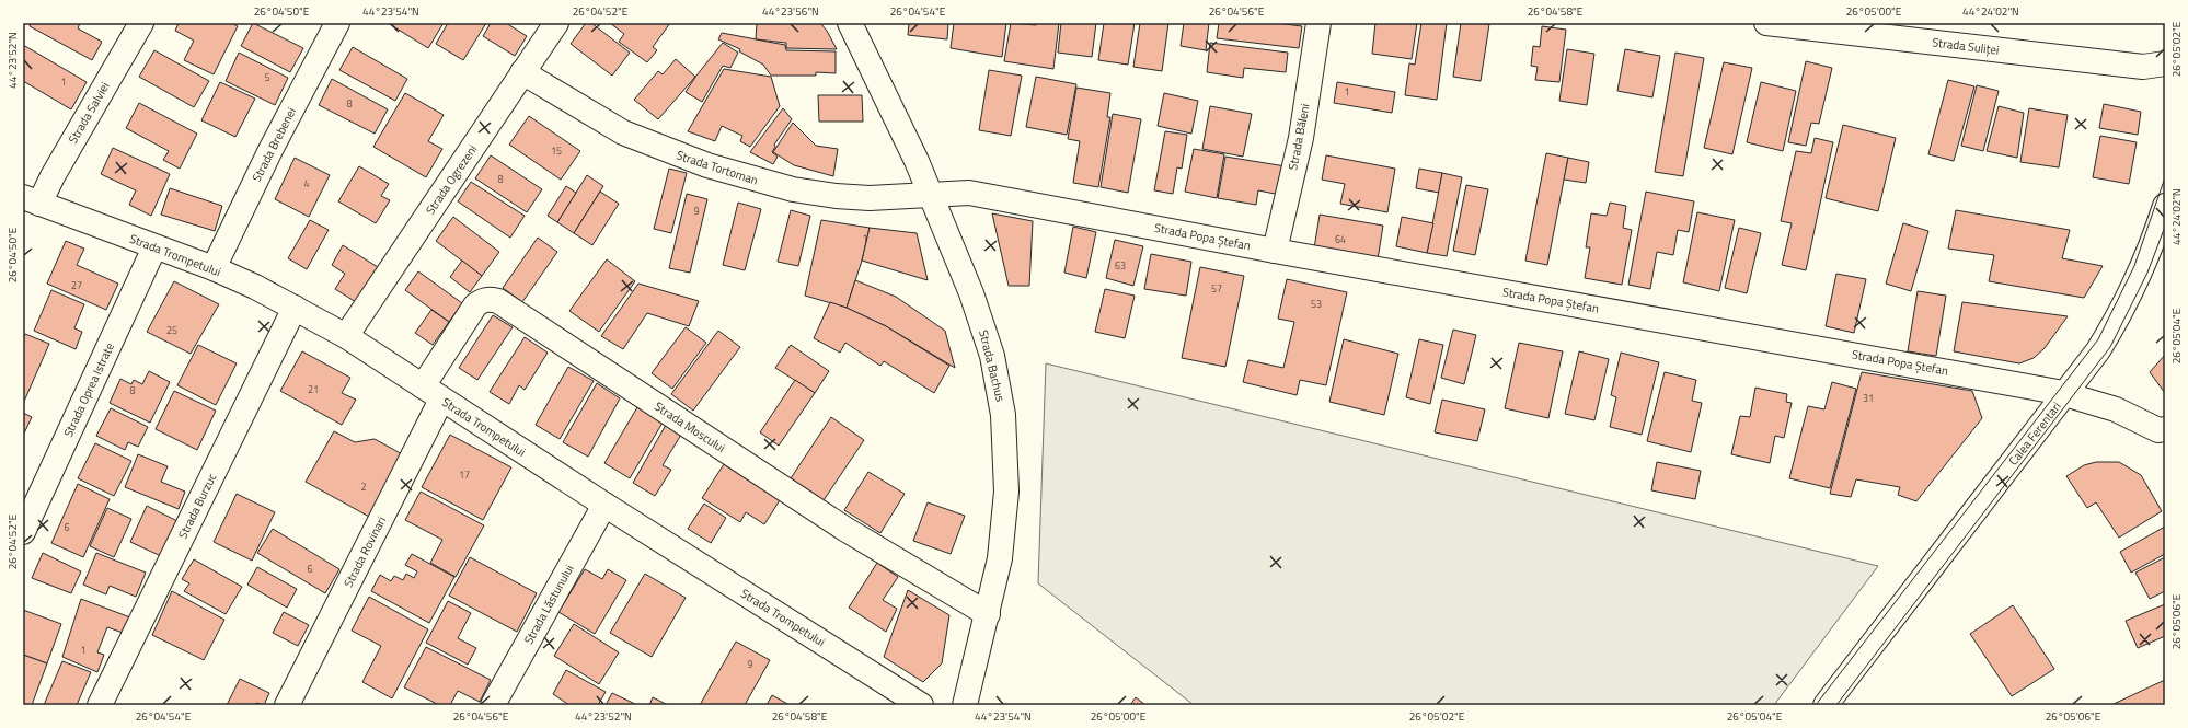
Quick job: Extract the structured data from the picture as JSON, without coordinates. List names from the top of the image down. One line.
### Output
{"streets":{"street":["Strada Suliței","Strada Salviei","Strada Băleni","Strada Brebenei","Strada Tortoman","Strada Ogrezeni","Strada Popa Ștefan","Strada Trompetului","Strada Bachus","Strada Oprea Istrate","Strada Moscului","Calea Ferentari","Strada Burzuc","Strada Rovinari","Strada Lăstunului"]},"crossings":[["Strada Salviei","Strada Trompetului"],["Strada Băleni","Strada Popa Ștefan"],["Strada Brebenei","Strada Trompetului"],["Strada Tortoman","Strada Ogrezeni"],["Strada Tortoman","Strada Popa Ștefan"],["Strada Tortoman","Strada Bachus"],["Strada Ogrezeni","Strada Trompetului"],["Strada Popa Ștefan","Strada Bachus"],["Strada Popa Ștefan","Calea Ferentari"],["Strada Trompetului","Strada Oprea Istrate"],["Strada Trompetului","Strada Moscului"],["Strada Trompetului","Strada Burzuc"],["Strada Trompetului","Strada Rovinari"],["Strada Trompetului","Strada Lăstunului"],["Strada Bachus","Strada Moscului"],["Strada Moscului","Strada Rovinari"]],"house_numbers":["5","1","1","8","15","8","4","9","1","64","63","27","57","53","25","21","8","31","17","2","6","6","1","9"],"coordinates":["26°04'50\"E","44°23'54\"N","26°04'52\"E","44°23'56\"N","26°04'54\"E","26°04'56\"E","26°04'58\"E","26°05'00\"E","44°24'02\"N","26°05'02\"E","44°23'52\"N","26°05'04\"E","26°05'06\"E"]}
